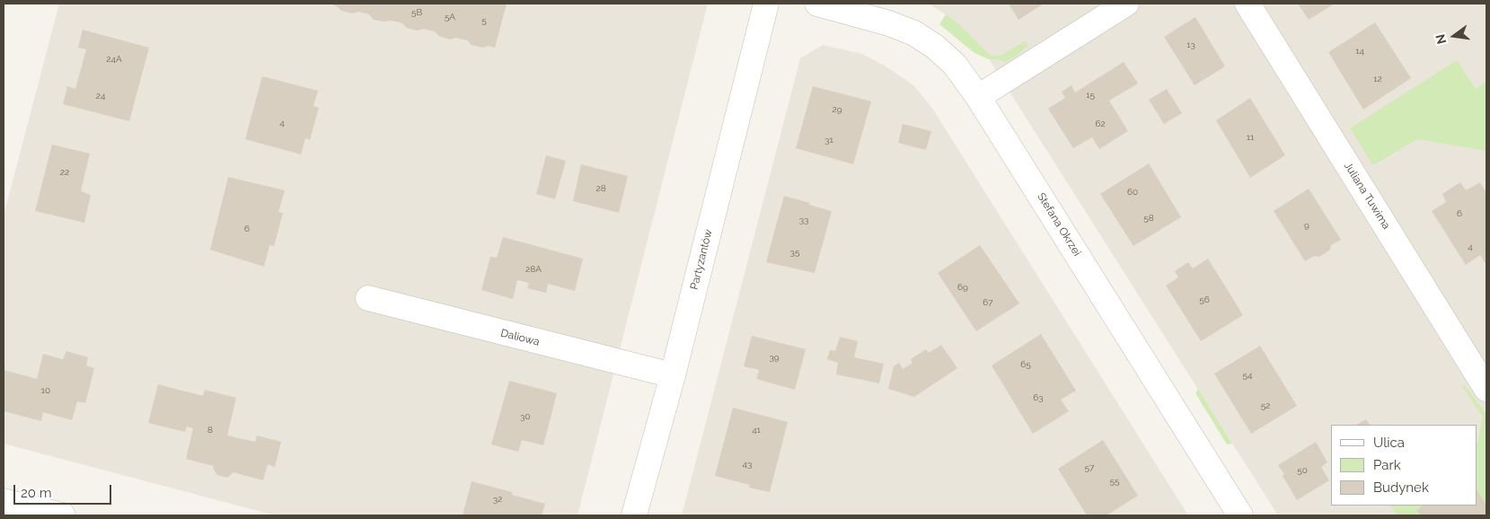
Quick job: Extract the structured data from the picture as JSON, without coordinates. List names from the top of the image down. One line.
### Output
{"streets":{"street":["Juliana Tuwima","Stefana Okrzei","Partyzantów","Daliowa"]},"crossings":[["Partyzantów","Daliowa"]],"house_numbers":["5B","5A","5","13","14","24A","12","15","24","29","4","62","11","31","22","28","60","6","58","33","9","6","4","35","28A","69","56","67","39","65","54","10","63","52","30","8","41","43","57","50","55","32"],"legend":["Ulica","Park","Budynek"],"scale_bar":"20 m","north":"left"}
